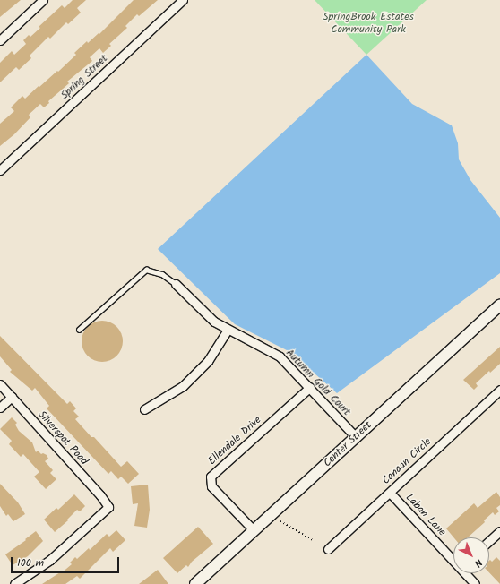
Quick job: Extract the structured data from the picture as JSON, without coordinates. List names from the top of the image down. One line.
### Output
{"streets":{"street":["Spring Street","Autumn Gold Court","Silverspot Road","Ellendale Drive","Center Street","Canaan Circle","Laban Lane"]},"crossings":[["Autumn Gold Court","Ellendale Drive"],["Autumn Gold Court","Center Street"],["Ellendale Drive","Center Street"],["Canaan Circle","Laban Lane"]],"parks":["SpringBrook Estates Community Park"],"scale_bar":"100 m","north":"bottom right"}
